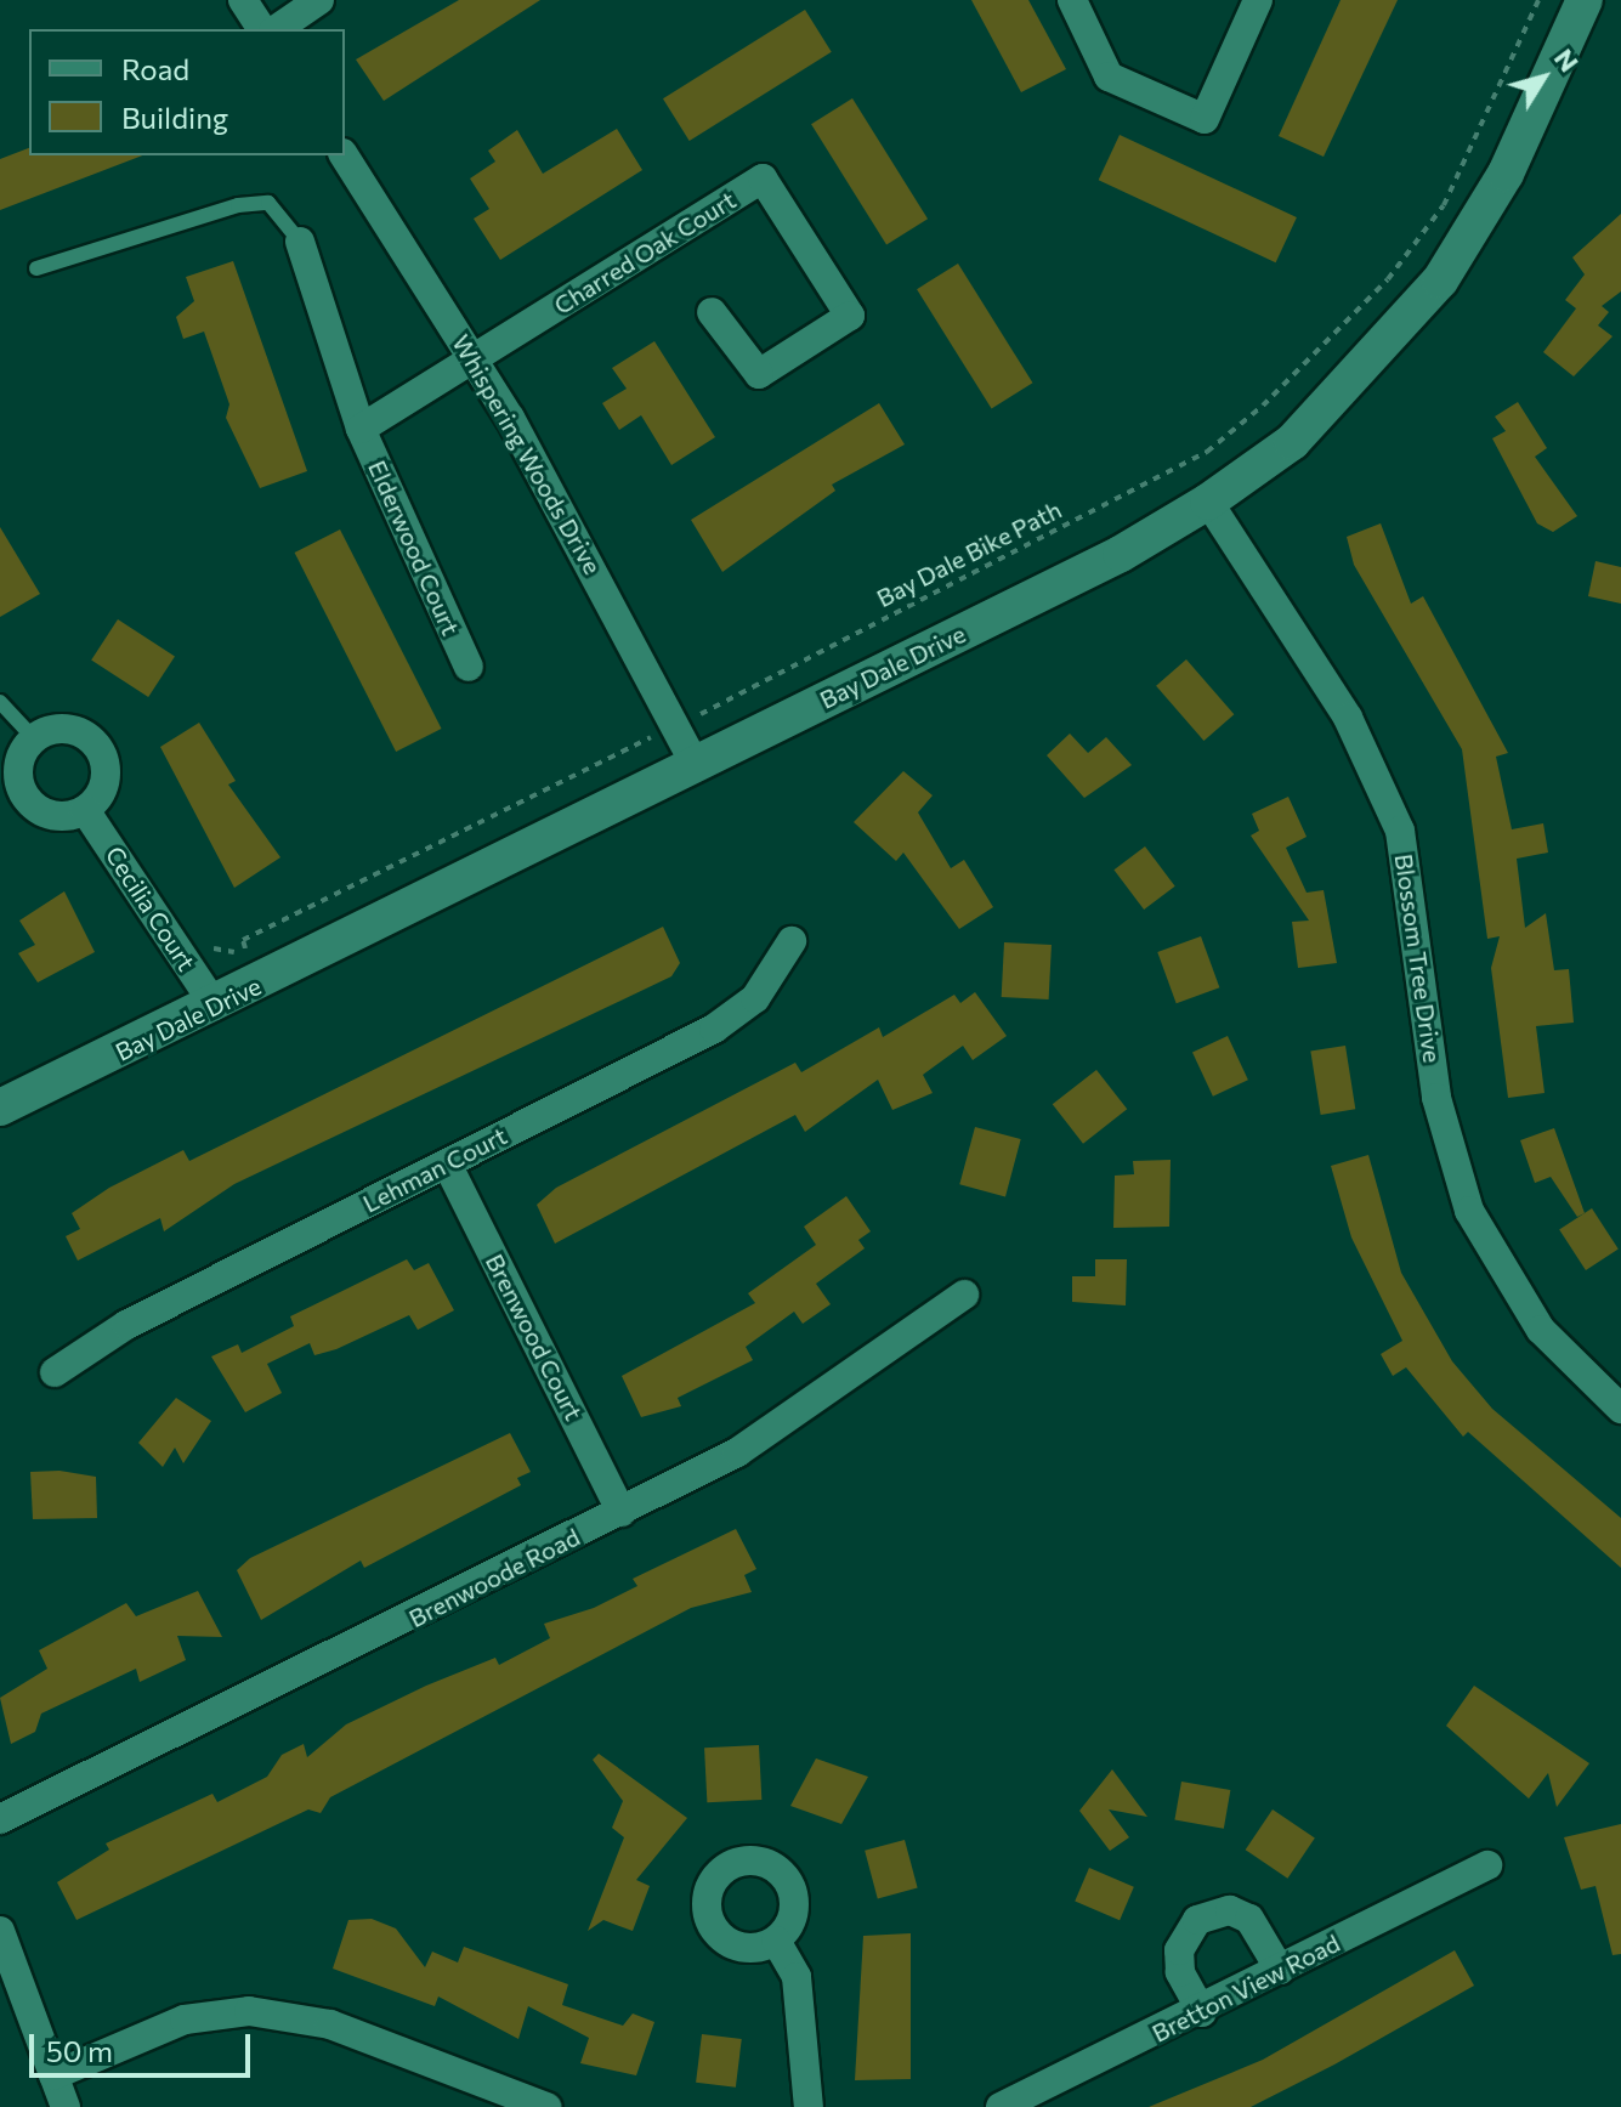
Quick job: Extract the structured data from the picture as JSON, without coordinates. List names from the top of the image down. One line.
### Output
{"streets":{"street":["Charred Oak Court","Whispering Woods Drive","Elderwood Court","Bay Dale Drive","Cecilia Court","Blossom Tree Drive","Lehman Court","Brenwood Court","Brenwoode Road","Bretton View Road"],"path":["Bay Dale Bike Path"]},"crossings":[["Charred Oak Court","Whispering Woods Drive"],["Whispering Woods Drive","Bay Dale Bike Path"],["Whispering Woods Drive","Bay Dale Drive"],["Bay Dale Drive","Cecilia Court"],["Bay Dale Drive","Blossom Tree Drive"],["Lehman Court","Brenwood Court"],["Brenwood Court","Brenwoode Road"]],"legend":["Road","Building"],"scale_bar":"50 m","north":"top right"}
